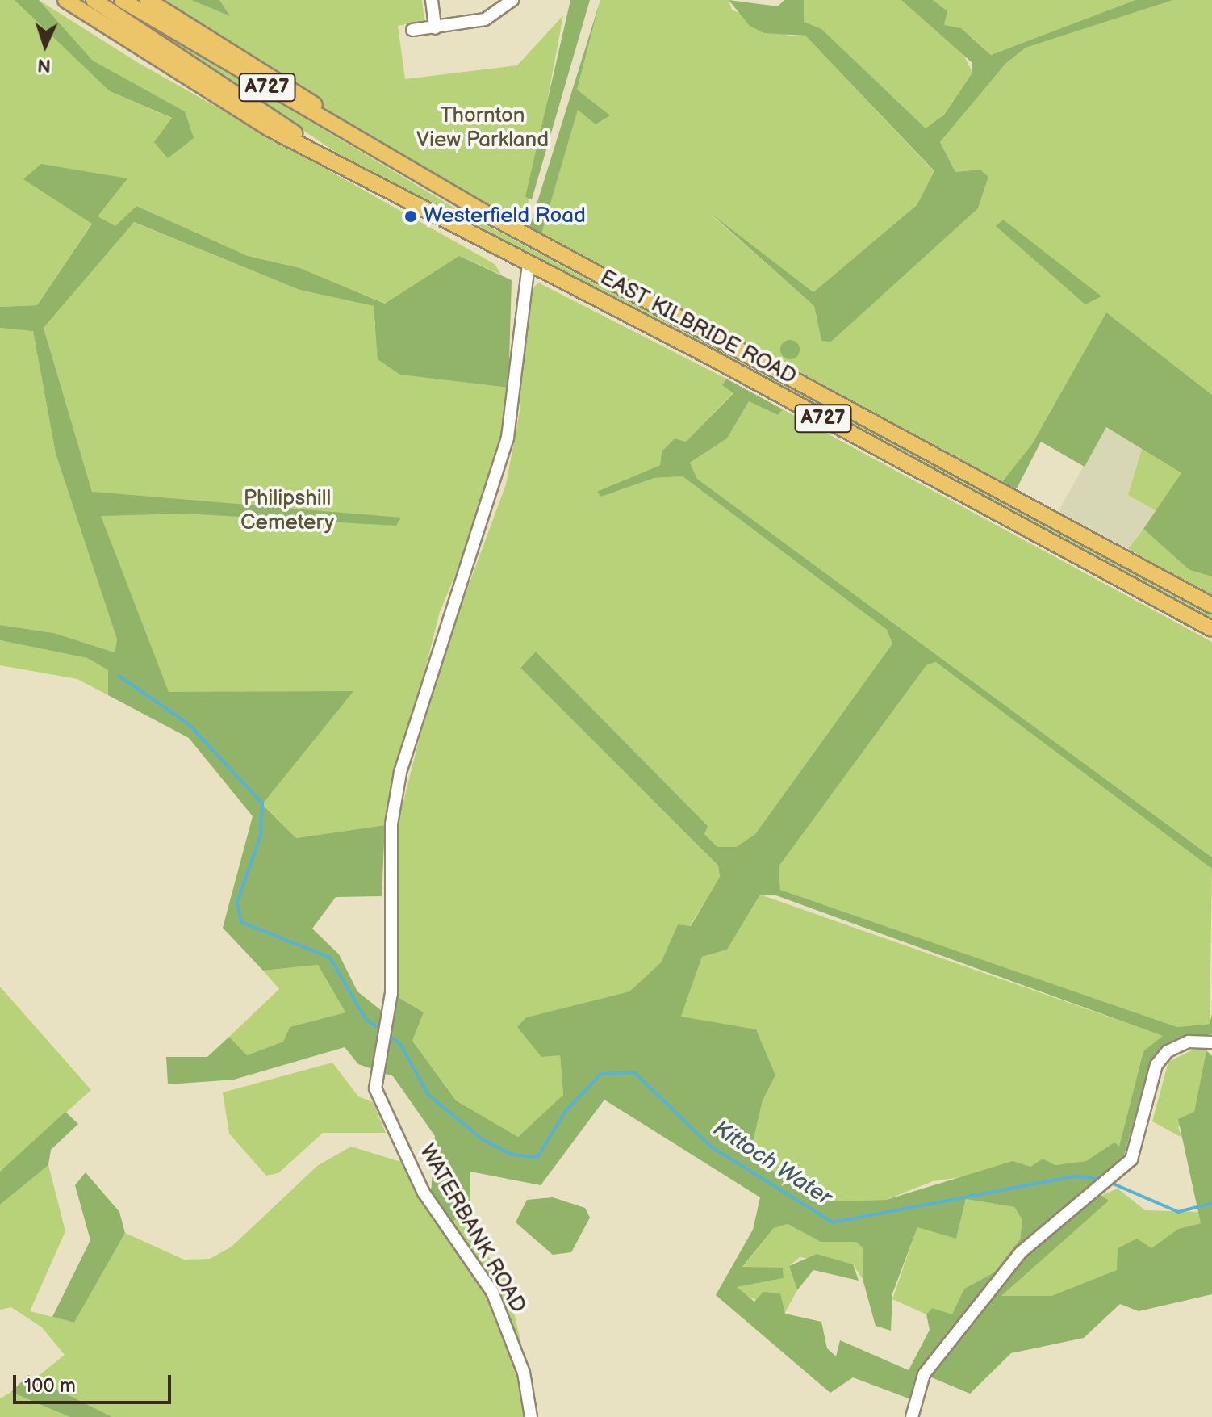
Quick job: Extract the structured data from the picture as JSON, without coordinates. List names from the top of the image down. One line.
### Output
{"streets":{"main road":["A727","EAST KILBRIDE ROAD"],"street":["WATERBANK ROAD"]},"crossings":[["EAST KILBRIDE ROAD","WATERBANK ROAD"]],"water":["Kittoch Water"],"parks":["Thornton View Parkland","Philipshill Cemetery"],"places":["Westerfield Road"],"scale_bar":"100 m","north":"bottom"}
